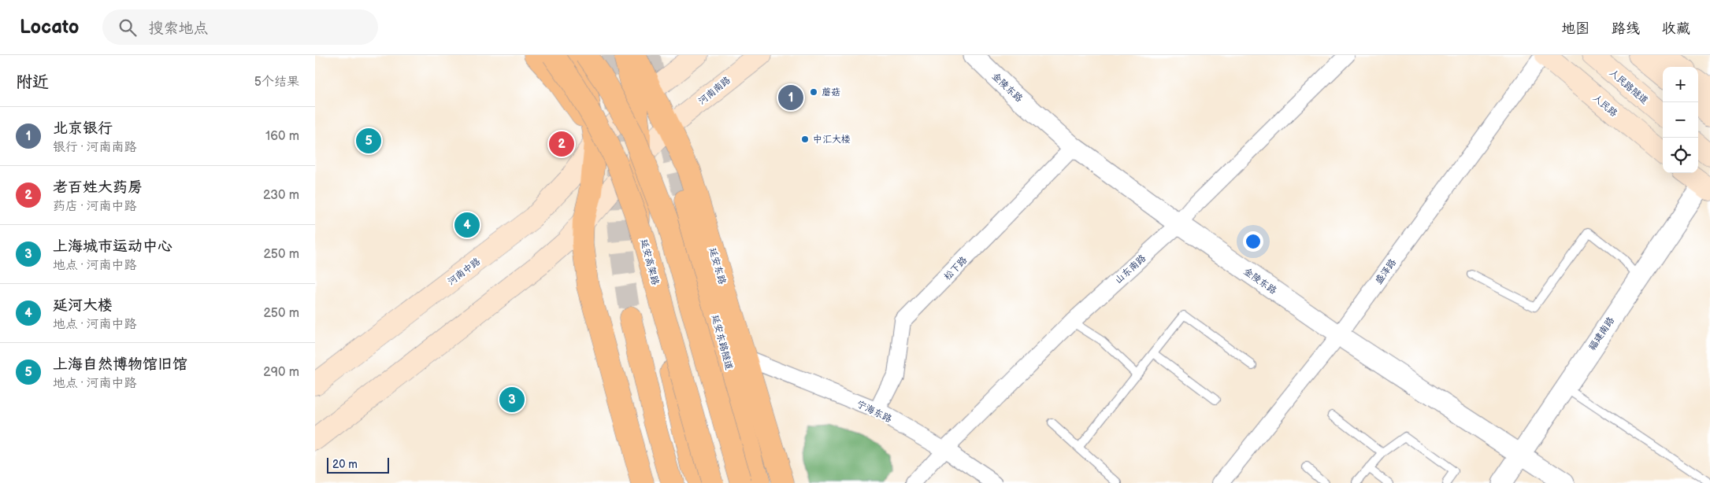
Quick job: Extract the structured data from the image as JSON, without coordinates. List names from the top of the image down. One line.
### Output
{"streets":{"main road":["人民路隧道","河南南路","人民路","延安高架路","延安东路","河南中路","延安东路隧道"],"street":["金陵东路","松下路","山东南路","盛泽路","福建南路","宁海东路"]},"crossings":[["金陵东路","松下路"],["金陵东路","山东南路"],["金陵东路","盛泽路"],["金陵东路","福建南路"],["河南南路","延安东路"],["人民路","盛泽路"],["延安东路","河南中路"],["延安东路","宁海东路"],["松下路","宁海东路"],["山东南路","宁海东路"]],"places":["蘑菇","中汇大楼"],"scale_bar":"20 m","page":{"header":"Locato","search":"搜索地点","nav":["地图","路线","收藏"],"heading":["附近","5个结果"],"map_buttons":["+","−"],"pins":["1","5","2","4","3"],"list":[{"mark":"1","name":"北京银行","note":"银行 · 河南南路","value":"160 m"},{"mark":"2","name":"老百姓大药房","note":"药店 · 河南中路","value":"230 m"},{"mark":"3","name":"上海城市运动中心","note":"地点 · 河南中路","value":"250 m"},{"mark":"4","name":"延河大楼","note":"地点 · 河南中路","value":"250 m"},{"mark":"5","name":"上海自然博物馆旧馆","note":"地点 · 河南中路","value":"290 m"}],"scale":"20 m"}}
